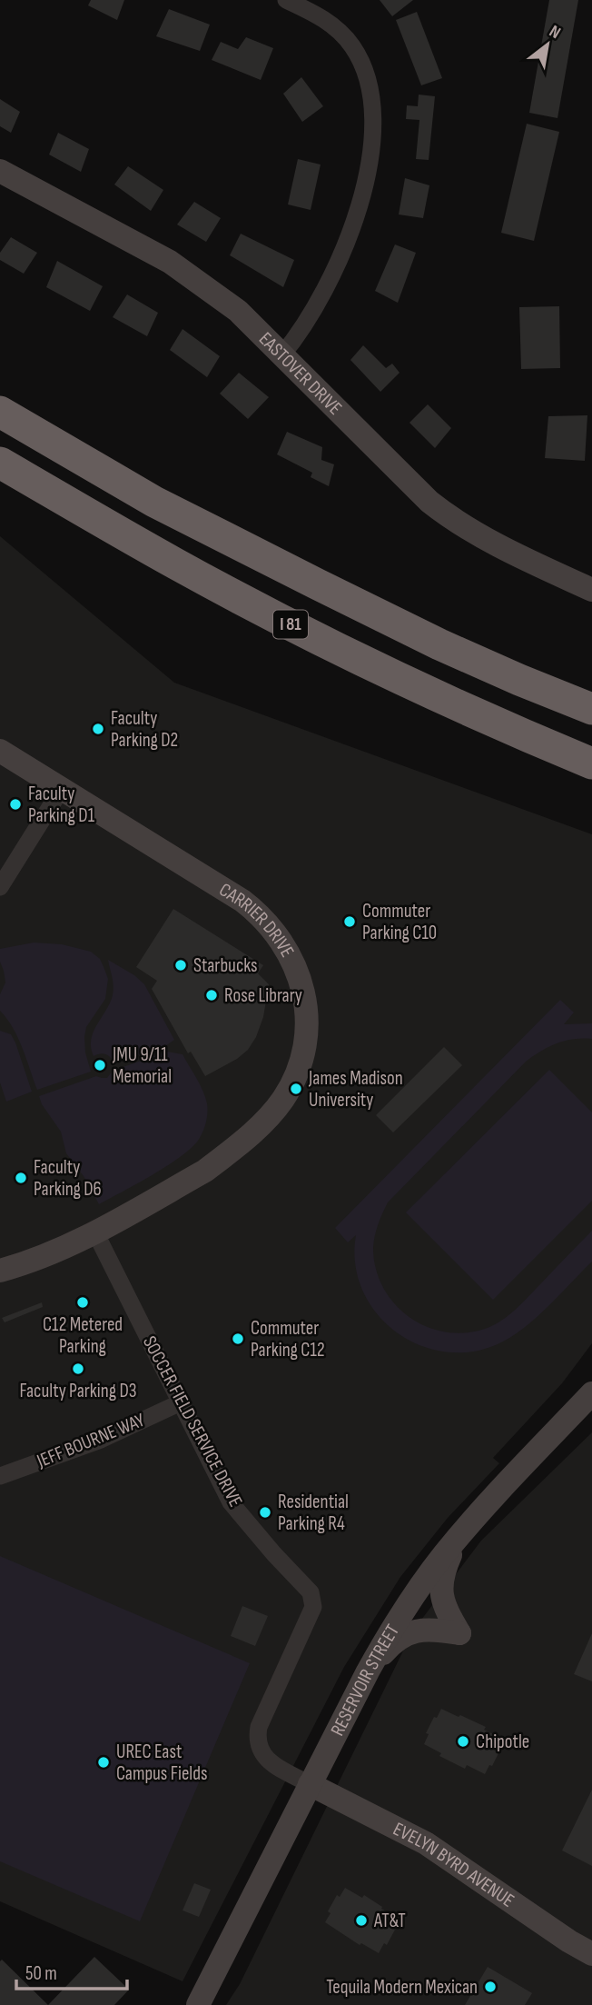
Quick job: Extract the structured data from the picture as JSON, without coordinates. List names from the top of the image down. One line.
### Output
{"streets":{"highway":["I 81"],"street":["EASTOVER DRIVE","CARRIER DRIVE","SOCCER FIELD SERVICE DRIVE","JEFF BOURNE WAY","RESERVOIR STREET","EVELYN BYRD AVENUE"]},"crossings":[["CARRIER DRIVE","SOCCER FIELD SERVICE DRIVE"],["SOCCER FIELD SERVICE DRIVE","JEFF BOURNE WAY"],["SOCCER FIELD SERVICE DRIVE","RESERVOIR STREET"],["SOCCER FIELD SERVICE DRIVE","EVELYN BYRD AVENUE"],["RESERVOIR STREET","EVELYN BYRD AVENUE"]],"places":["Faculty Parking D2","Faculty Parking D1","Commuter Parking C10","Starbucks","Rose Library","JMU 9/11 Memorial","James Madison University","Faculty Parking D6","C12 Metered Parking","Commuter Parking C12","Faculty Parking D3","Residential Parking R4","Chipotle","UREC East Campus Fields","AT&T","Tequila Modern Mexican"],"scale_bar":"50 m","north":"top right"}
